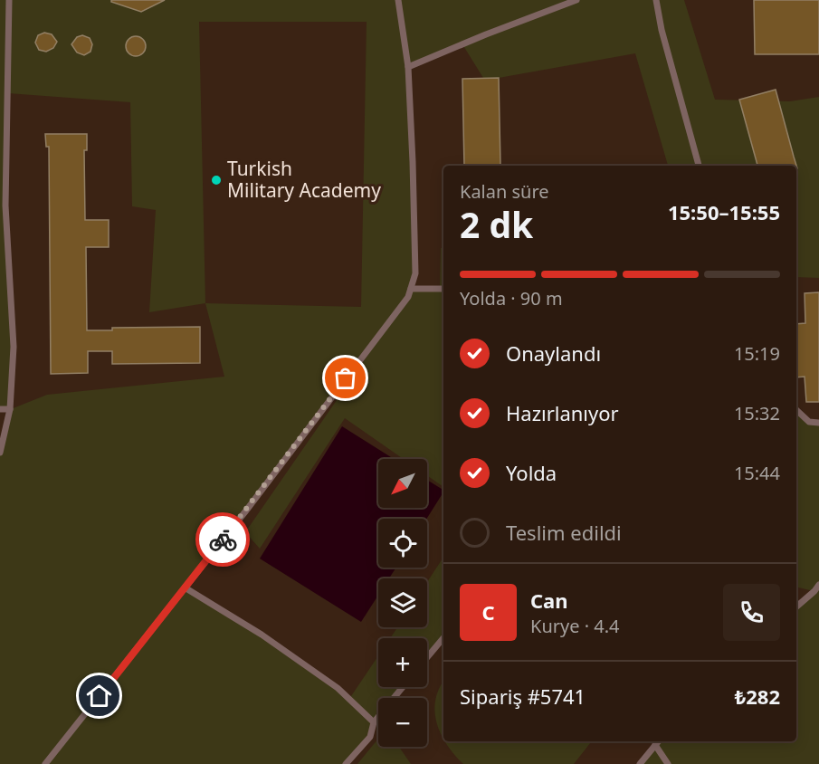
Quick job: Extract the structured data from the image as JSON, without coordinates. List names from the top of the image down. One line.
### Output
{"places":["Turkish Military Academy"],"north":"bottom left","page":{"heading":["2 dk","Kalan süre","15:50–15:55"],"panel":["Can","Kurye · 4.4","Sipariş #5741","₺282"],"bar":"Yolda · 90 m","list":[["Onaylandı","15:19"],["Hazırlanıyor","15:32"],["Yolda","15:44"],"Teslim edildi"],"map_buttons":["+","−"],"round":"C"}}
